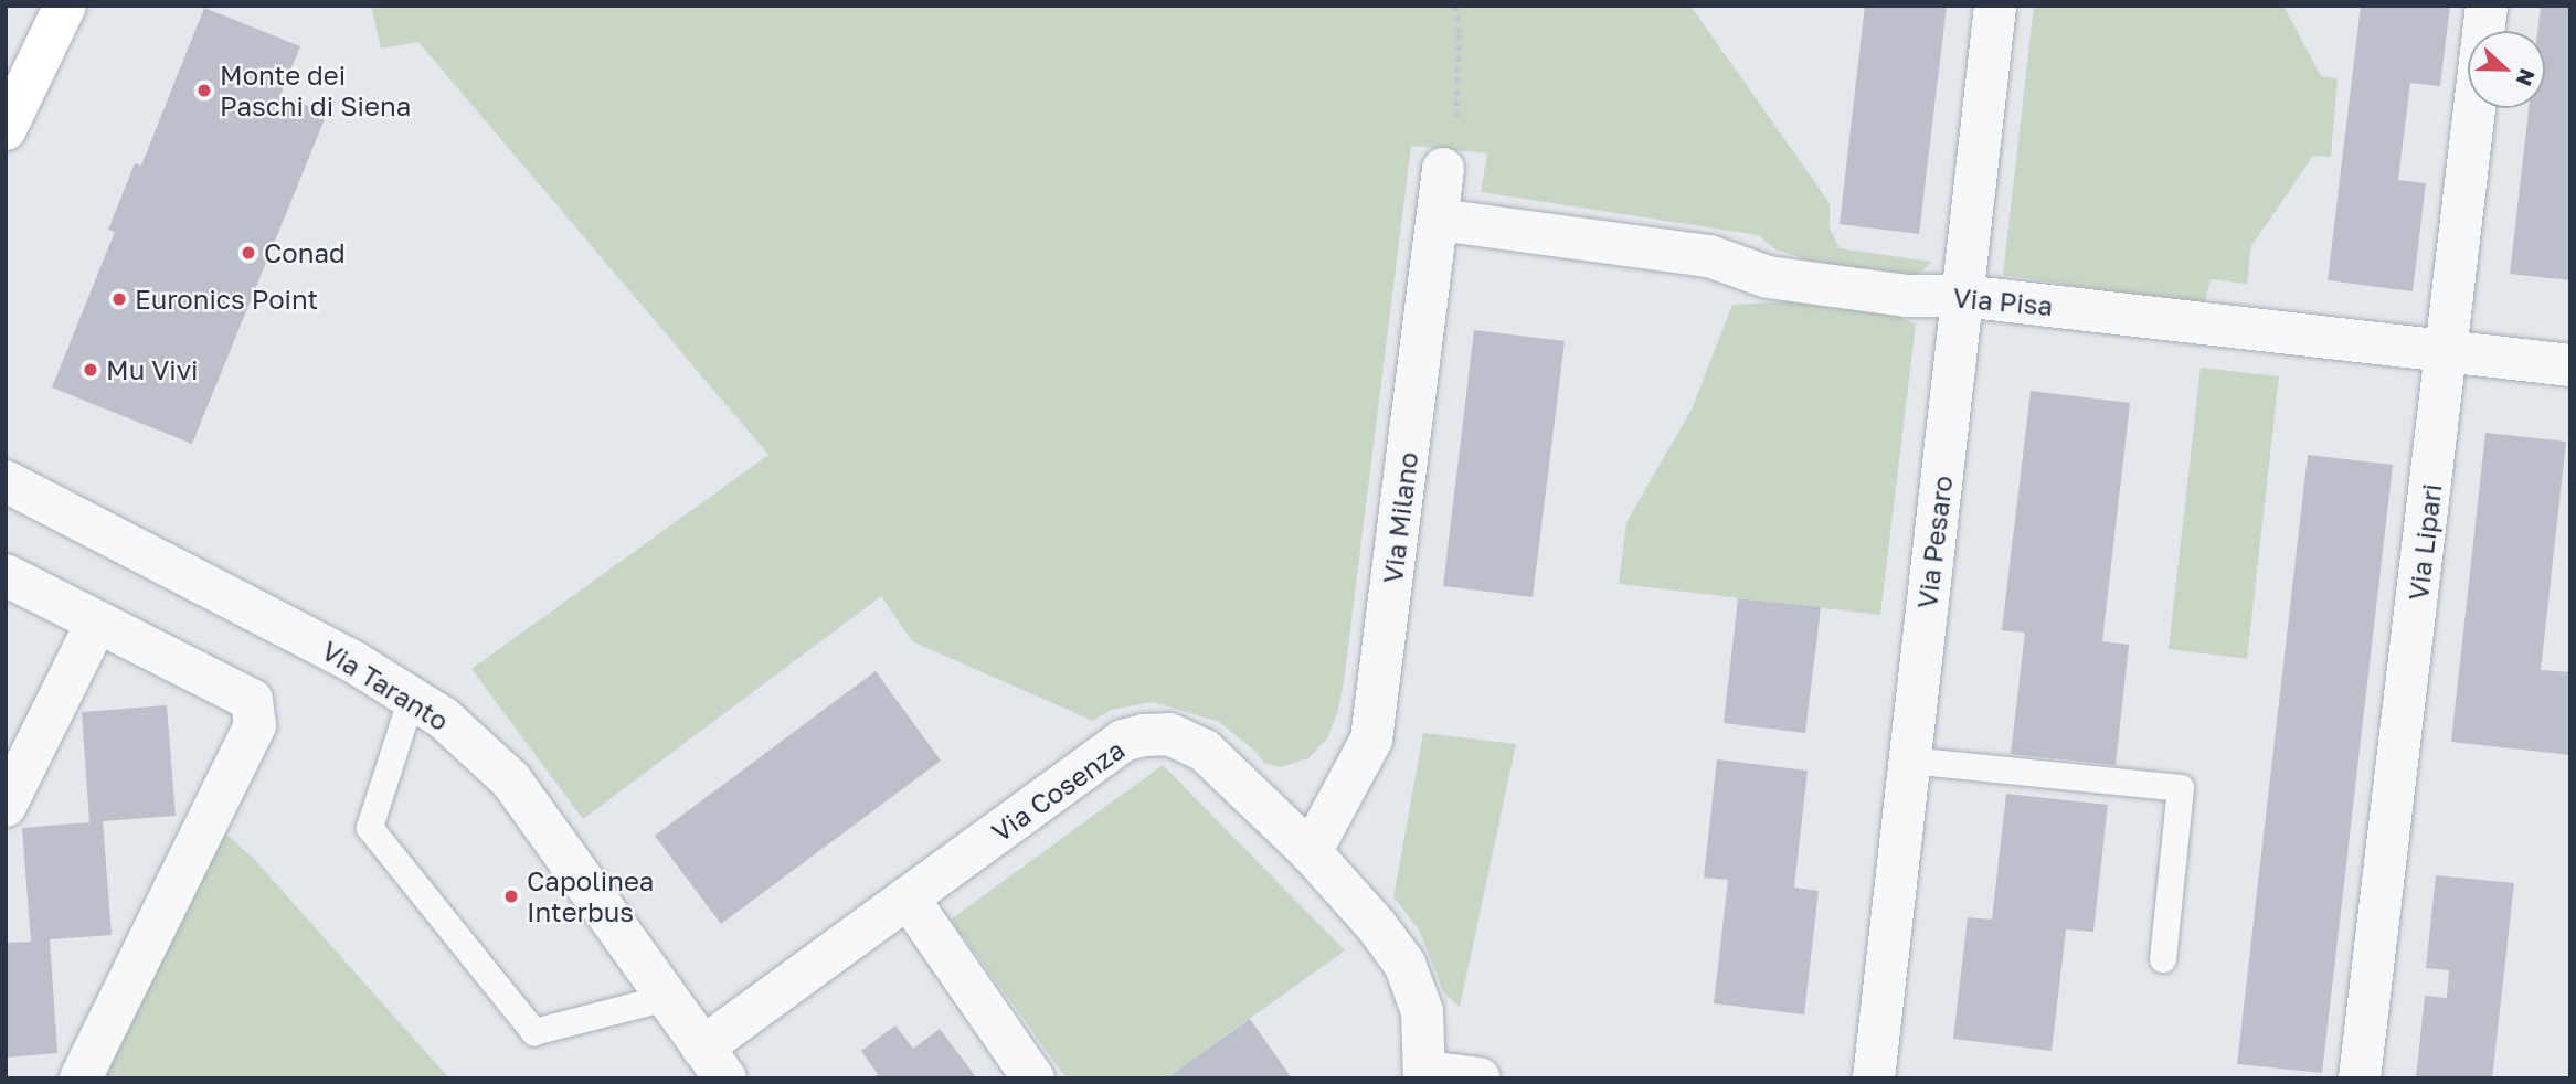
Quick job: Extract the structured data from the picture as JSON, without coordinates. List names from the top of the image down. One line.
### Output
{"streets":{"street":["Via Pisa","Via Milano","Via Pesaro","Via Lipari","Via Taranto","Via Cosenza"]},"crossings":[["Via Pisa","Via Milano"],["Via Pisa","Via Pesaro"],["Via Pisa","Via Lipari"],["Via Milano","Via Cosenza"],["Via Taranto","Via Cosenza"]],"places":["Monte dei Paschi di Siena","Conad","Euronics Point","Mu Vivi","Capolinea Interbus"],"north":"right"}
